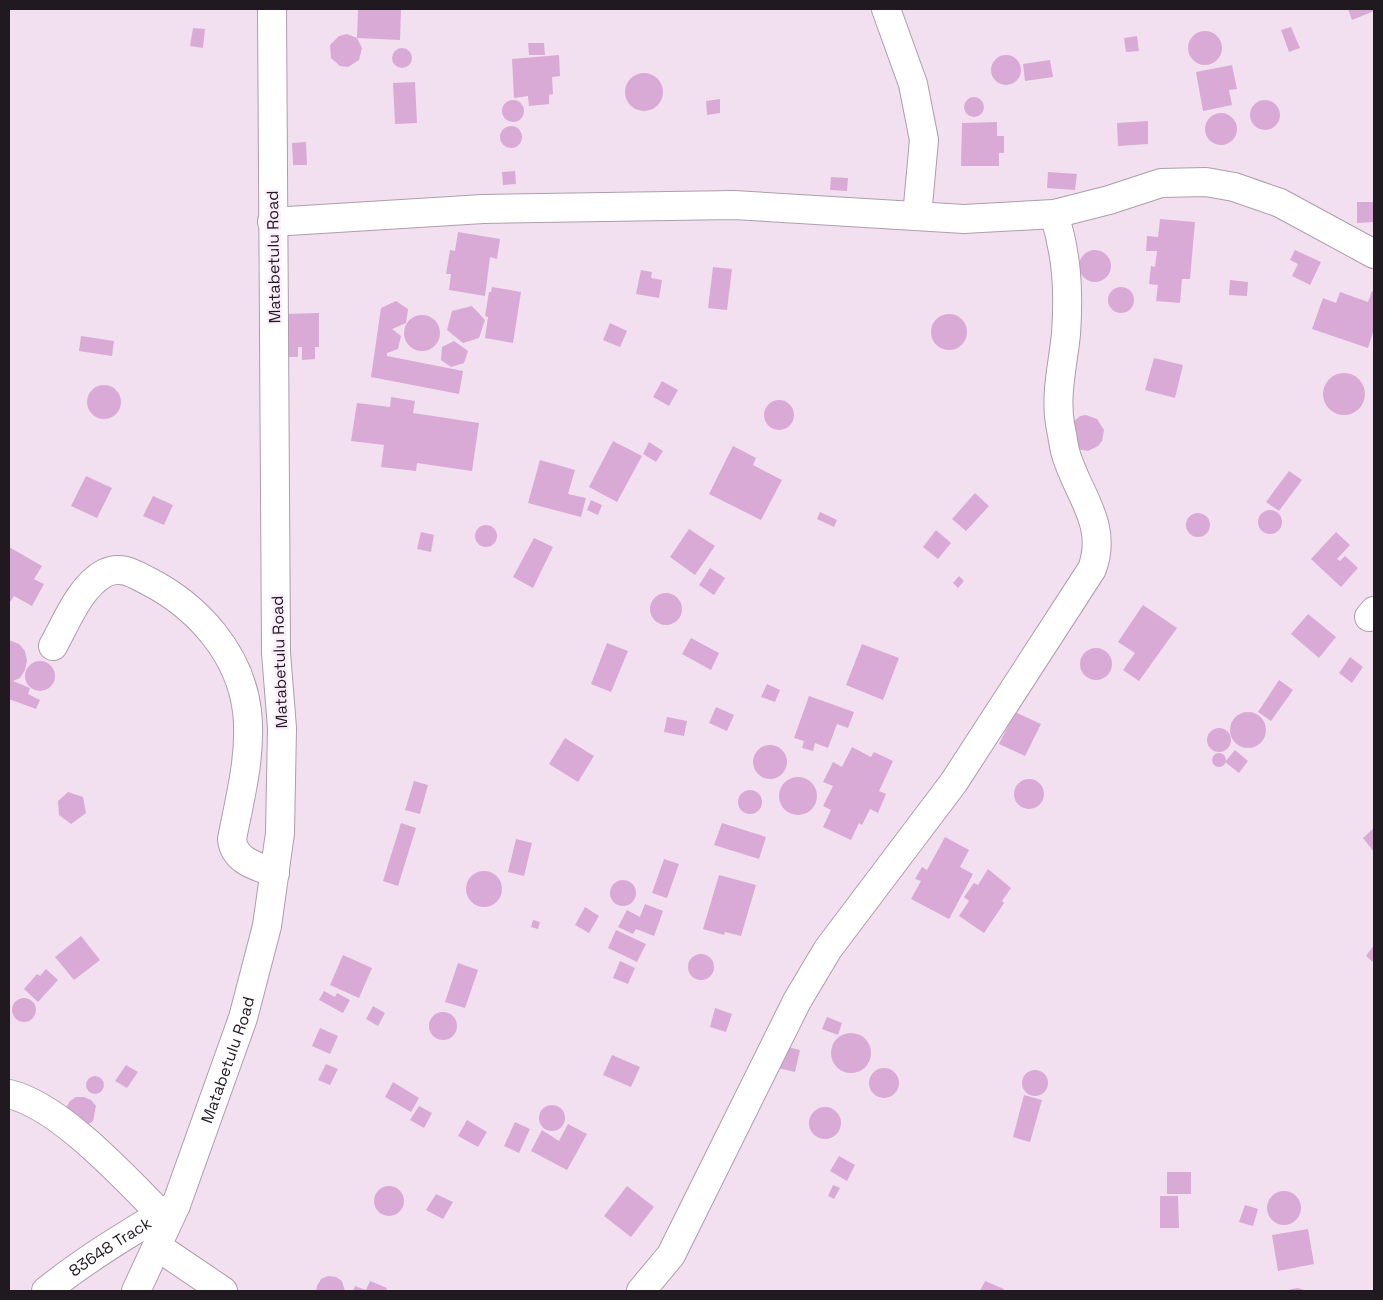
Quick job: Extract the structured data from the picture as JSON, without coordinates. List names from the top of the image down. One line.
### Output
{"streets":{"street":["Matabetulu Road","83648 Track"]},"crossings":[["Matabetulu Road","83648 Track"]]}
